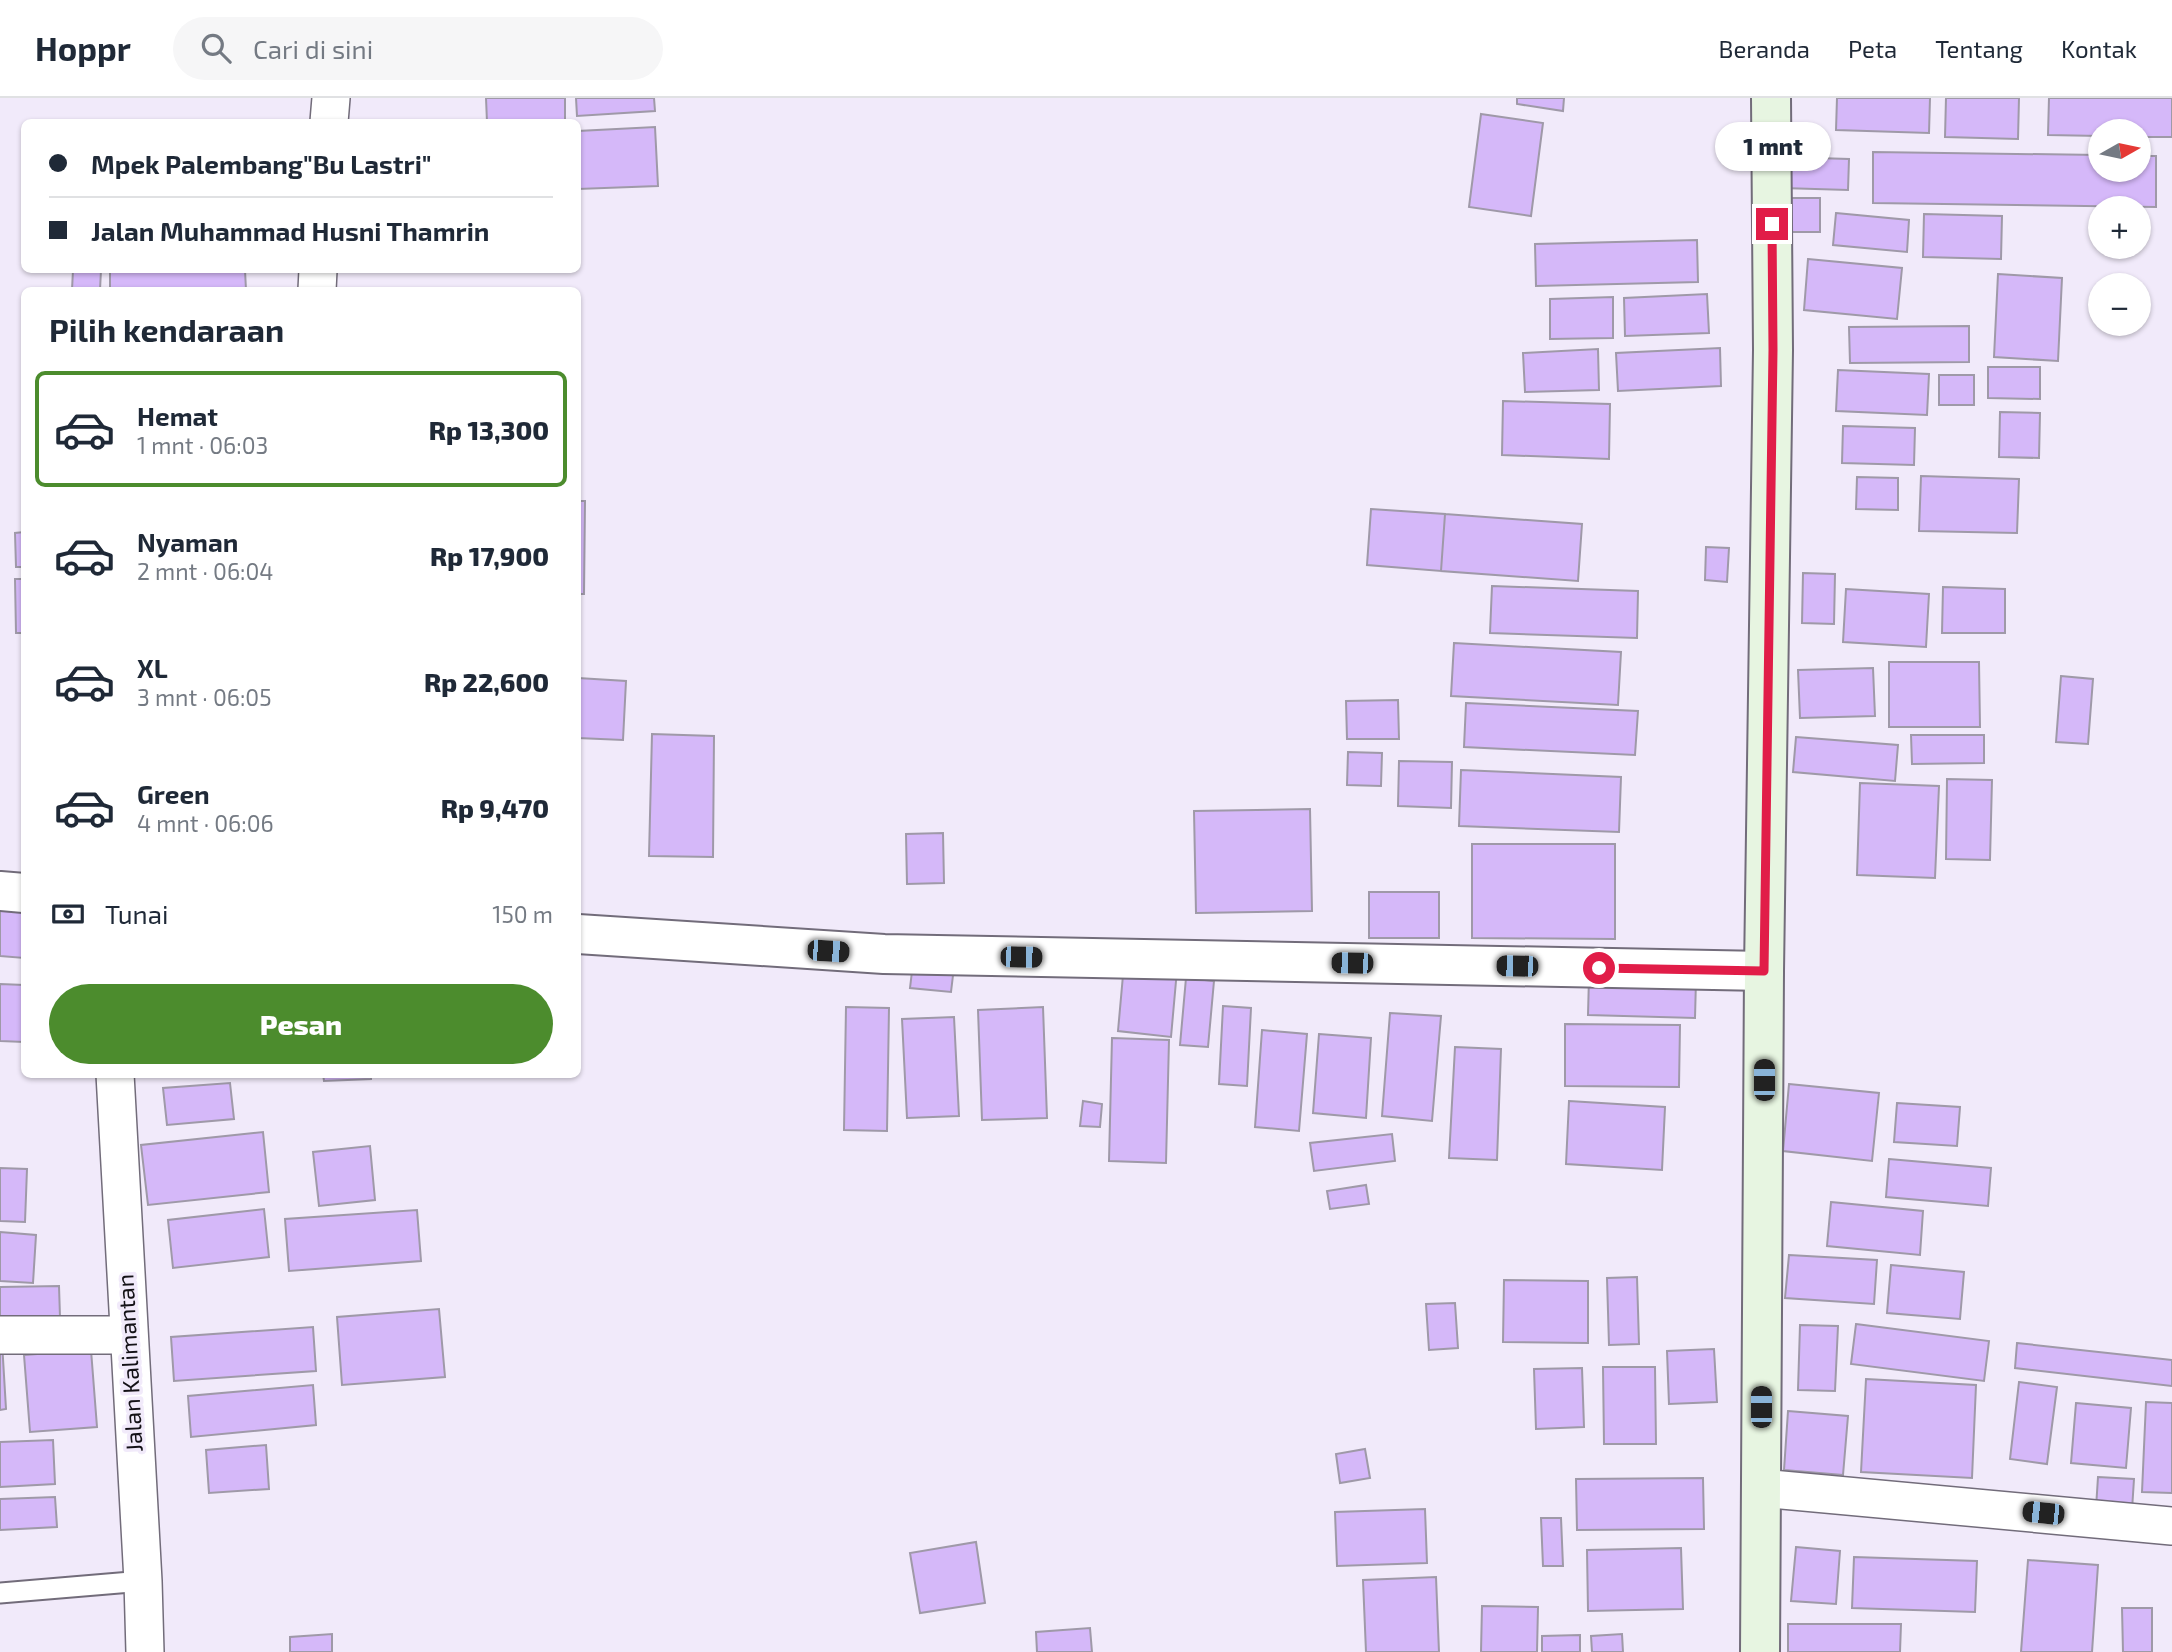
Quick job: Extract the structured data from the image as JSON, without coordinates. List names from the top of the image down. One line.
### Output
{"streets":{"street":["Jalan Kalimantan"]},"north":"right","page":{"header":"Hoppr","search":"Cari di sini","nav":["Beranda","Peta","Tentang","Kontak"],"map_buttons":["+","−"],"banner":["Mpek Palembang\"Bu Lastri\"","Jalan Muhammad Husni Thamrin"],"bubble":"1 mnt","heading":"Pilih kendaraan","list":[{"name":"Hemat","note":"1 mnt · 06:03","value":"Rp 13,300"},{"name":"Nyaman","note":"2 mnt · 06:04","value":"Rp 17,900"},{"name":"XL","note":"3 mnt · 06:05","value":"Rp 22,600"},{"name":"Green","note":"4 mnt · 06:06","value":"Rp 9,470"}],"pay":["Tunai","150 m"],"buttons":"Pesan"}}
